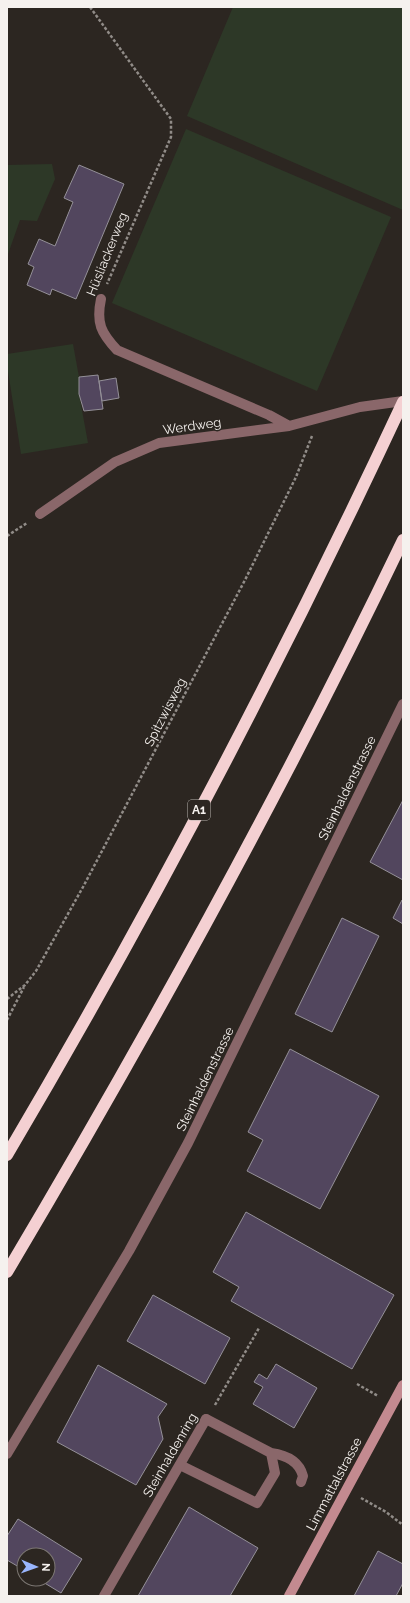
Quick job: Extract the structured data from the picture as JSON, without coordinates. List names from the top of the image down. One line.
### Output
{"streets":{"highway":["A1"],"main road":["Limmattalstrasse"],"street":["Hüsliackerweg","Werdweg","Steinhaldenstrasse","Steinhaldenring"],"path":["Spitzwisweg"]},"crossings":[["Hüsliackerweg","Werdweg"],["Werdweg","Spitzwisweg"],["Werdweg","A1"]],"north":"right"}
